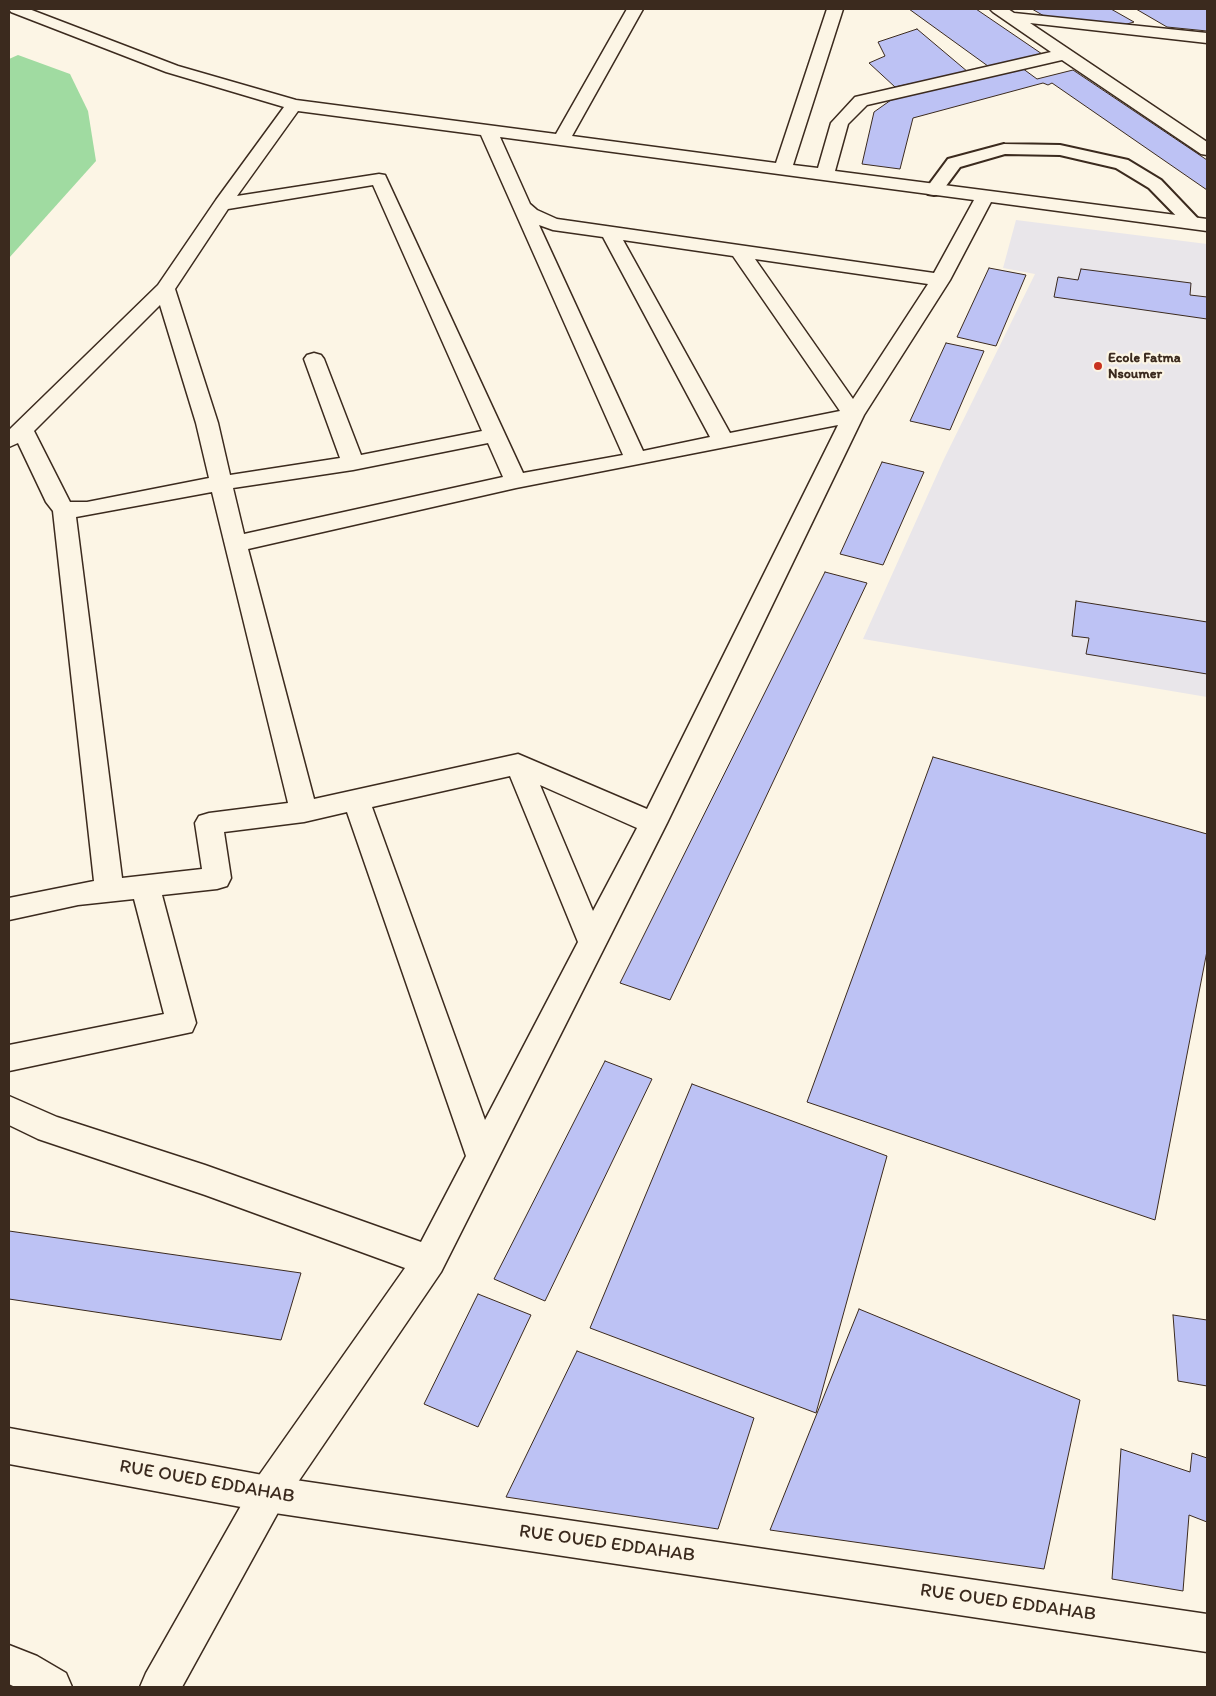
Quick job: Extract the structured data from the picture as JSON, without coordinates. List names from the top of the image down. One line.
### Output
{"streets":{"street":["RUE OUED EDDAHAB"]},"places":["Ecole Fatma Nsoumer"]}
